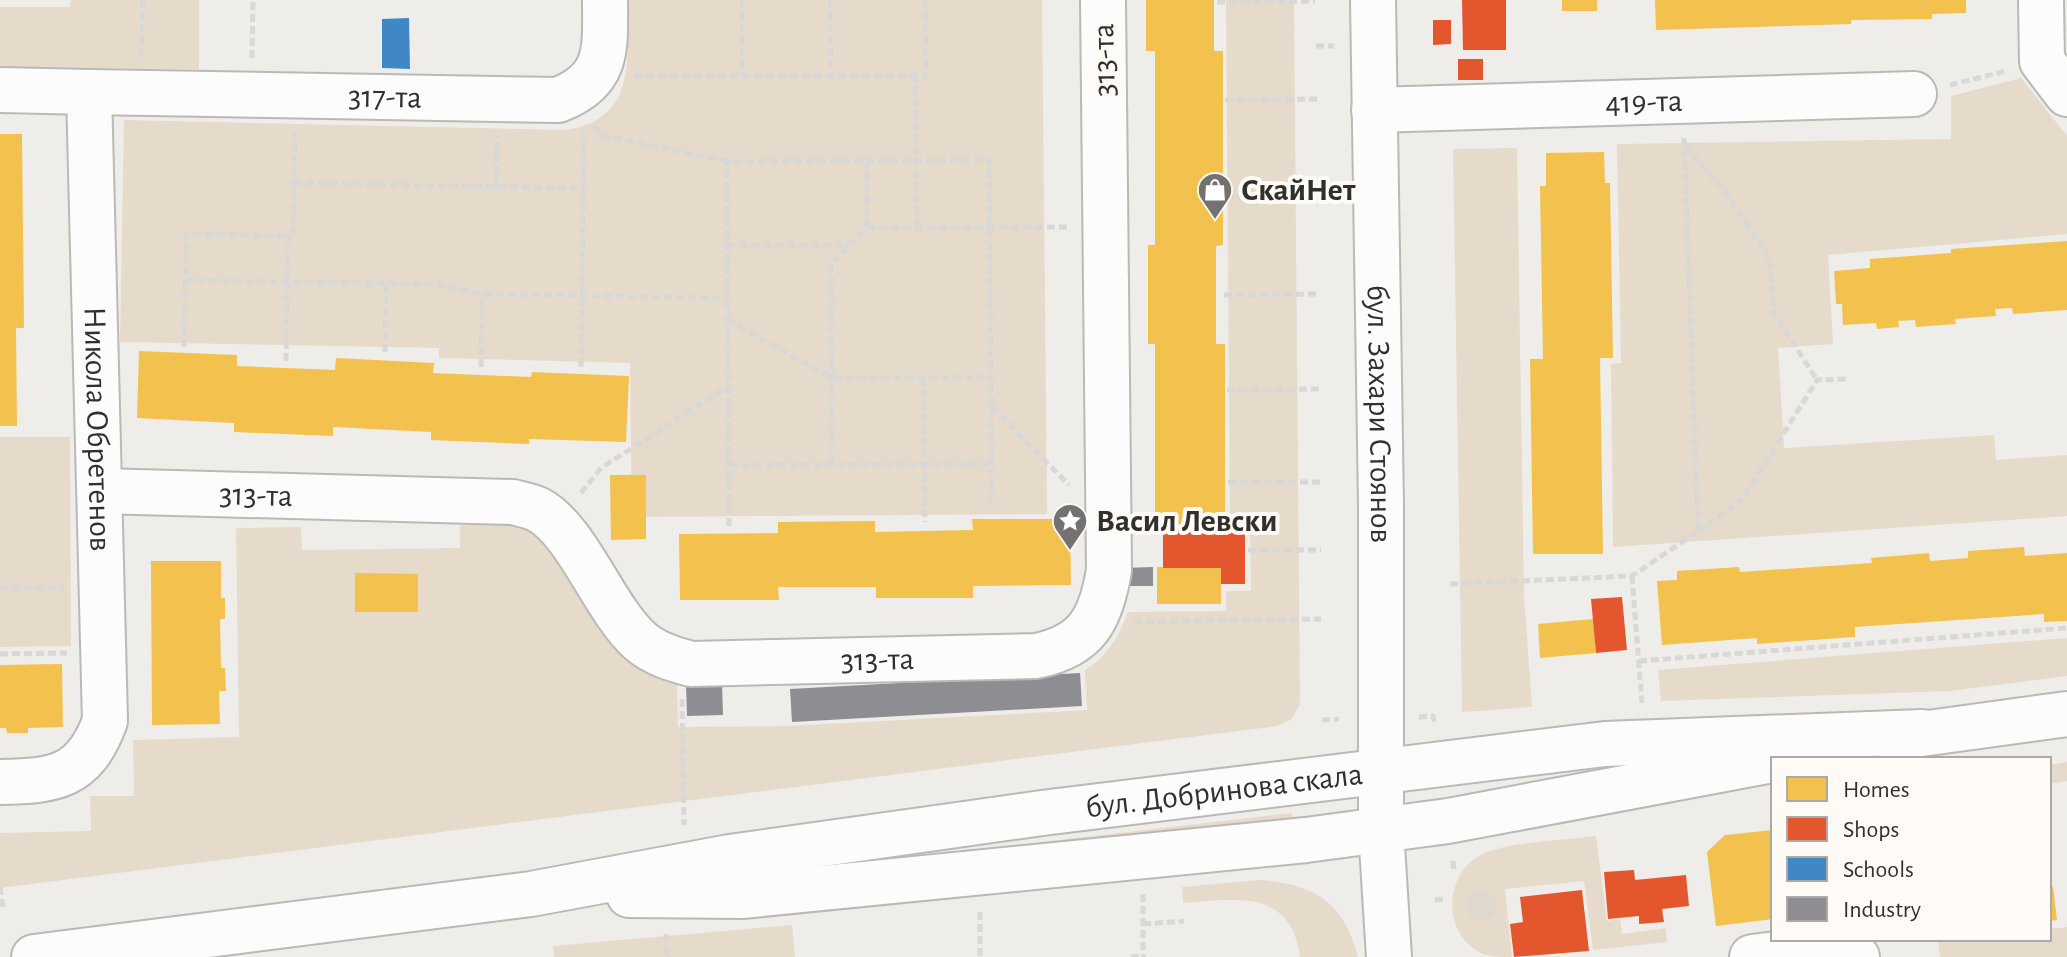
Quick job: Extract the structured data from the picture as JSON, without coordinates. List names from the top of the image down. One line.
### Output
{"streets":{"street":["313-та","317-та","419-та","бул. Захари Стоянов","Никола Обретенов","бул. Добринова скала"]},"crossings":[["313-та","Никола Обретенов"],["317-та","Никола Обретенов"],["419-та","бул. Захари Стоянов"],["бул. Захари Стоянов","бул. Добринова скала"]],"places":{"shop":["СкайНет"],"place":["Васил Левски"]},"legend":["Homes","Shops","Schools","Industry"]}
